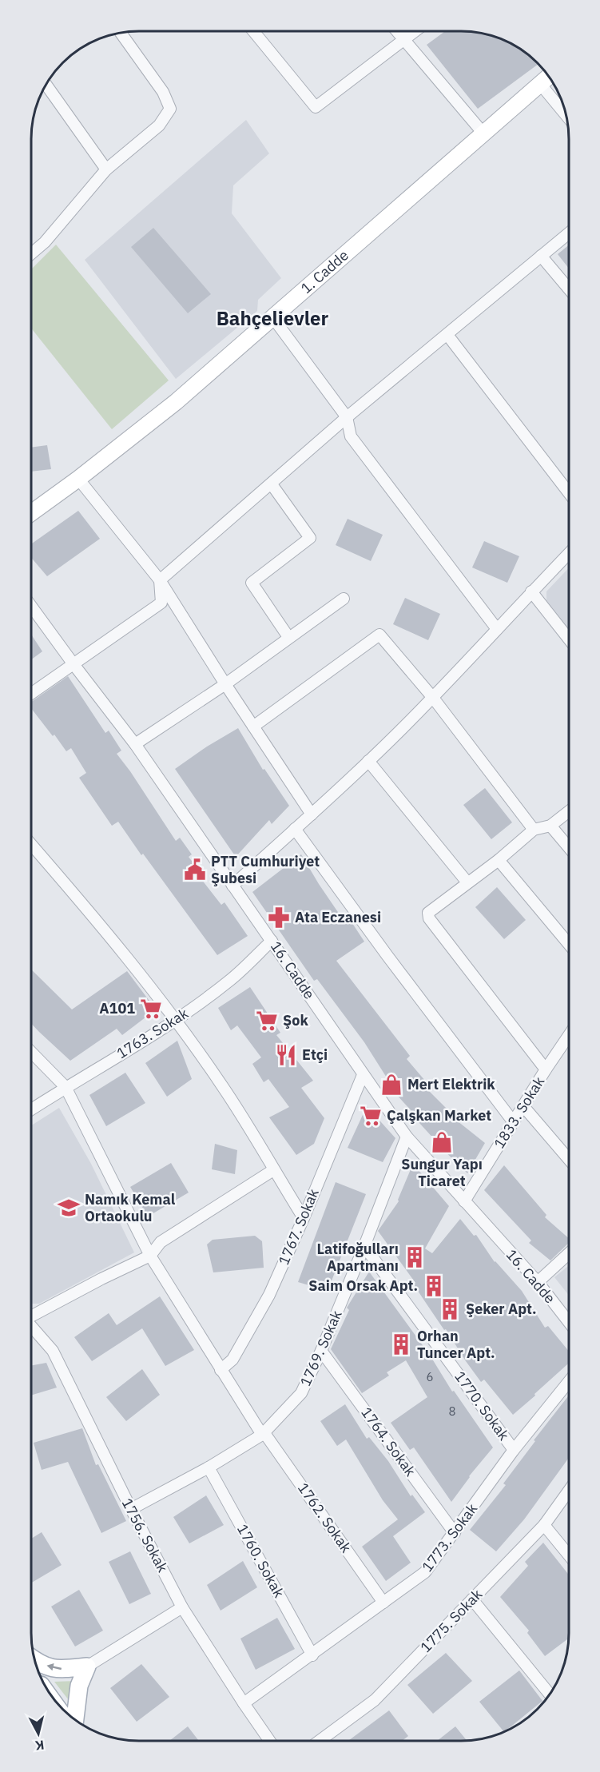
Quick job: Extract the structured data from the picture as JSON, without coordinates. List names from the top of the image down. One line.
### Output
{"streets":{"street":["1. Cadde","16. Cadde","1763. Sokak","1833. Sokak","1767. Sokak","1769. Sokak","1770. Sokak","1764. Sokak","1762. Sokak","1756. Sokak","1773. Sokak","1760. Sokak","1775. Sokak"]},"crossings":[["16. Cadde","1763. Sokak"],["16. Cadde","1833. Sokak"],["16. Cadde","1767. Sokak"],["16. Cadde","1769. Sokak"],["1763. Sokak","1762. Sokak"],["1767. Sokak","1762. Sokak"],["1769. Sokak","1770. Sokak"],["1769. Sokak","1764. Sokak"],["1769. Sokak","1762. Sokak"],["1769. Sokak","1756. Sokak"],["1769. Sokak","1760. Sokak"],["1770. Sokak","1773. Sokak"],["1764. Sokak","1773. Sokak"],["1762. Sokak","1773. Sokak"],["1756. Sokak","1773. Sokak"],["1773. Sokak","1760. Sokak"]],"districts":["Bahçelievler"],"places":{"public building":["PTT Cumhuriyet Şubesi"],"pharmacy":["Ata Eczanesi"],"supermarket":["A101","Şok","Çalşkan Market"],"restaurant":["Etçi"],"shop":["Mert Elektrik","Sungur Yapı Ticaret"],"school or university":["Namık Kemal Ortaokulu"],"building":["Latifoğulları Apartmanı","Saim Orsak Apt.","Şeker Apt.","Orhan Tuncer Apt."]},"house_numbers":["6","8"],"north":"bottom"}
